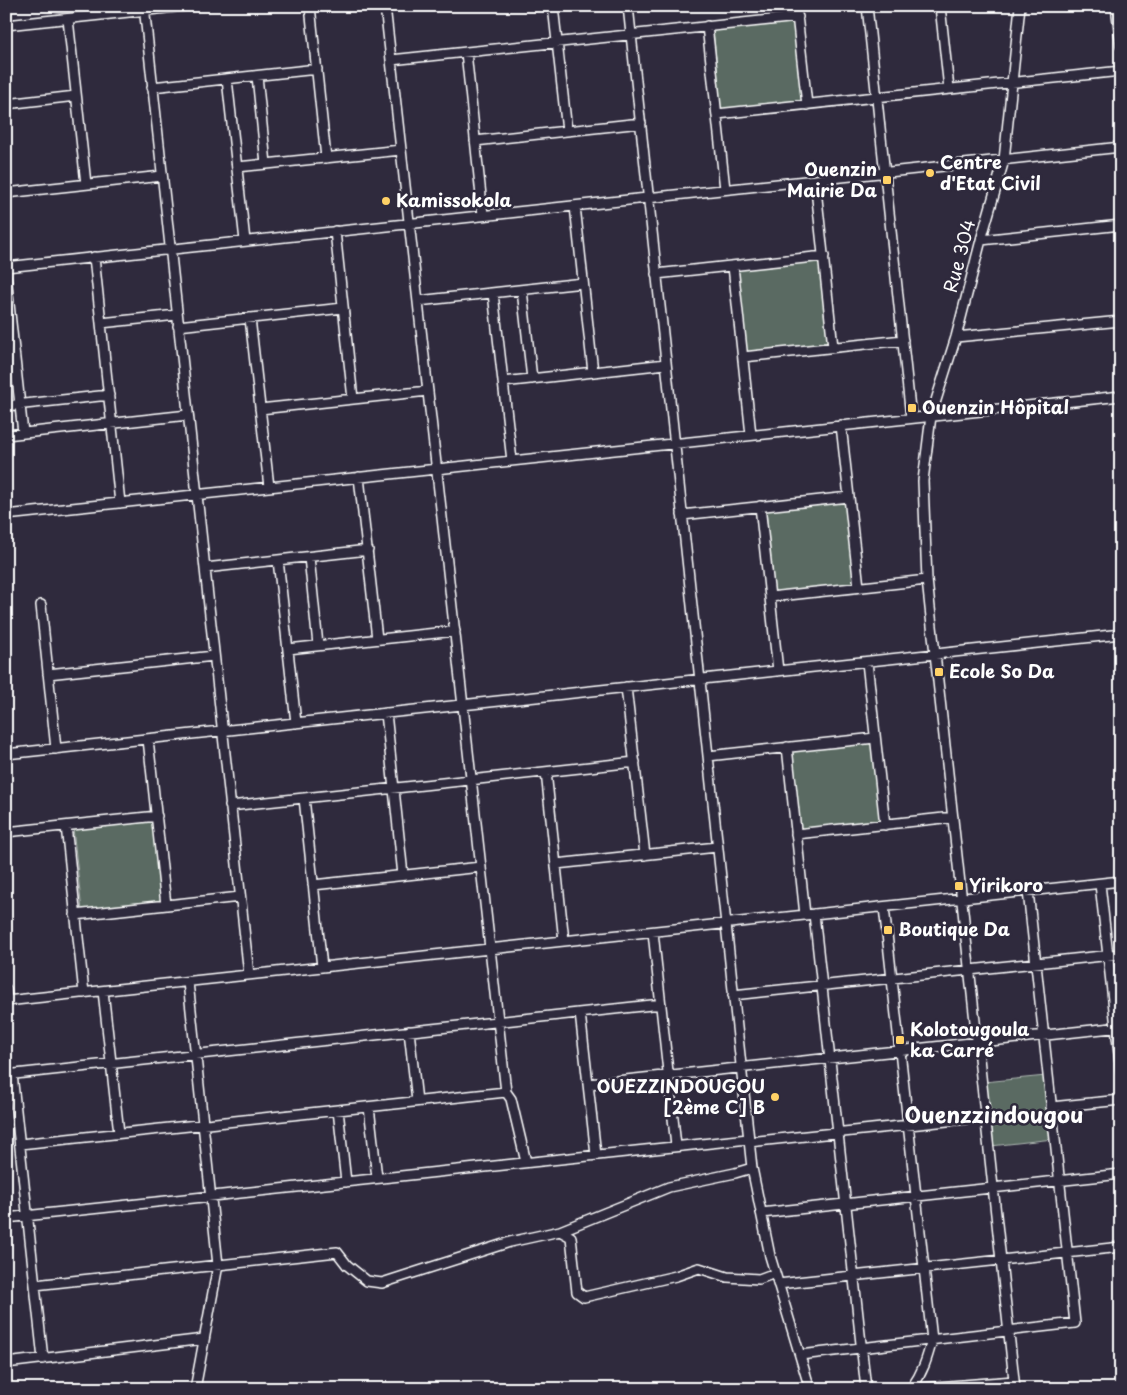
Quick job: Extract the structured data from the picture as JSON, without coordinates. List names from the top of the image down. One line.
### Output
{"streets":{"street":["Rue 304"]},"districts":["Ouenzzindougou"],"places":{"other":["Centre d'Etat Civil","Kamissokola","OUEZZINDOUGOU [2ème C] B"],"transit":["Ouenzin Mairie Da","Ouenzin Hôpital","Ecole So Da","Yirikoro","Boutique Da","Kolotougoula ka Carré"]}}
